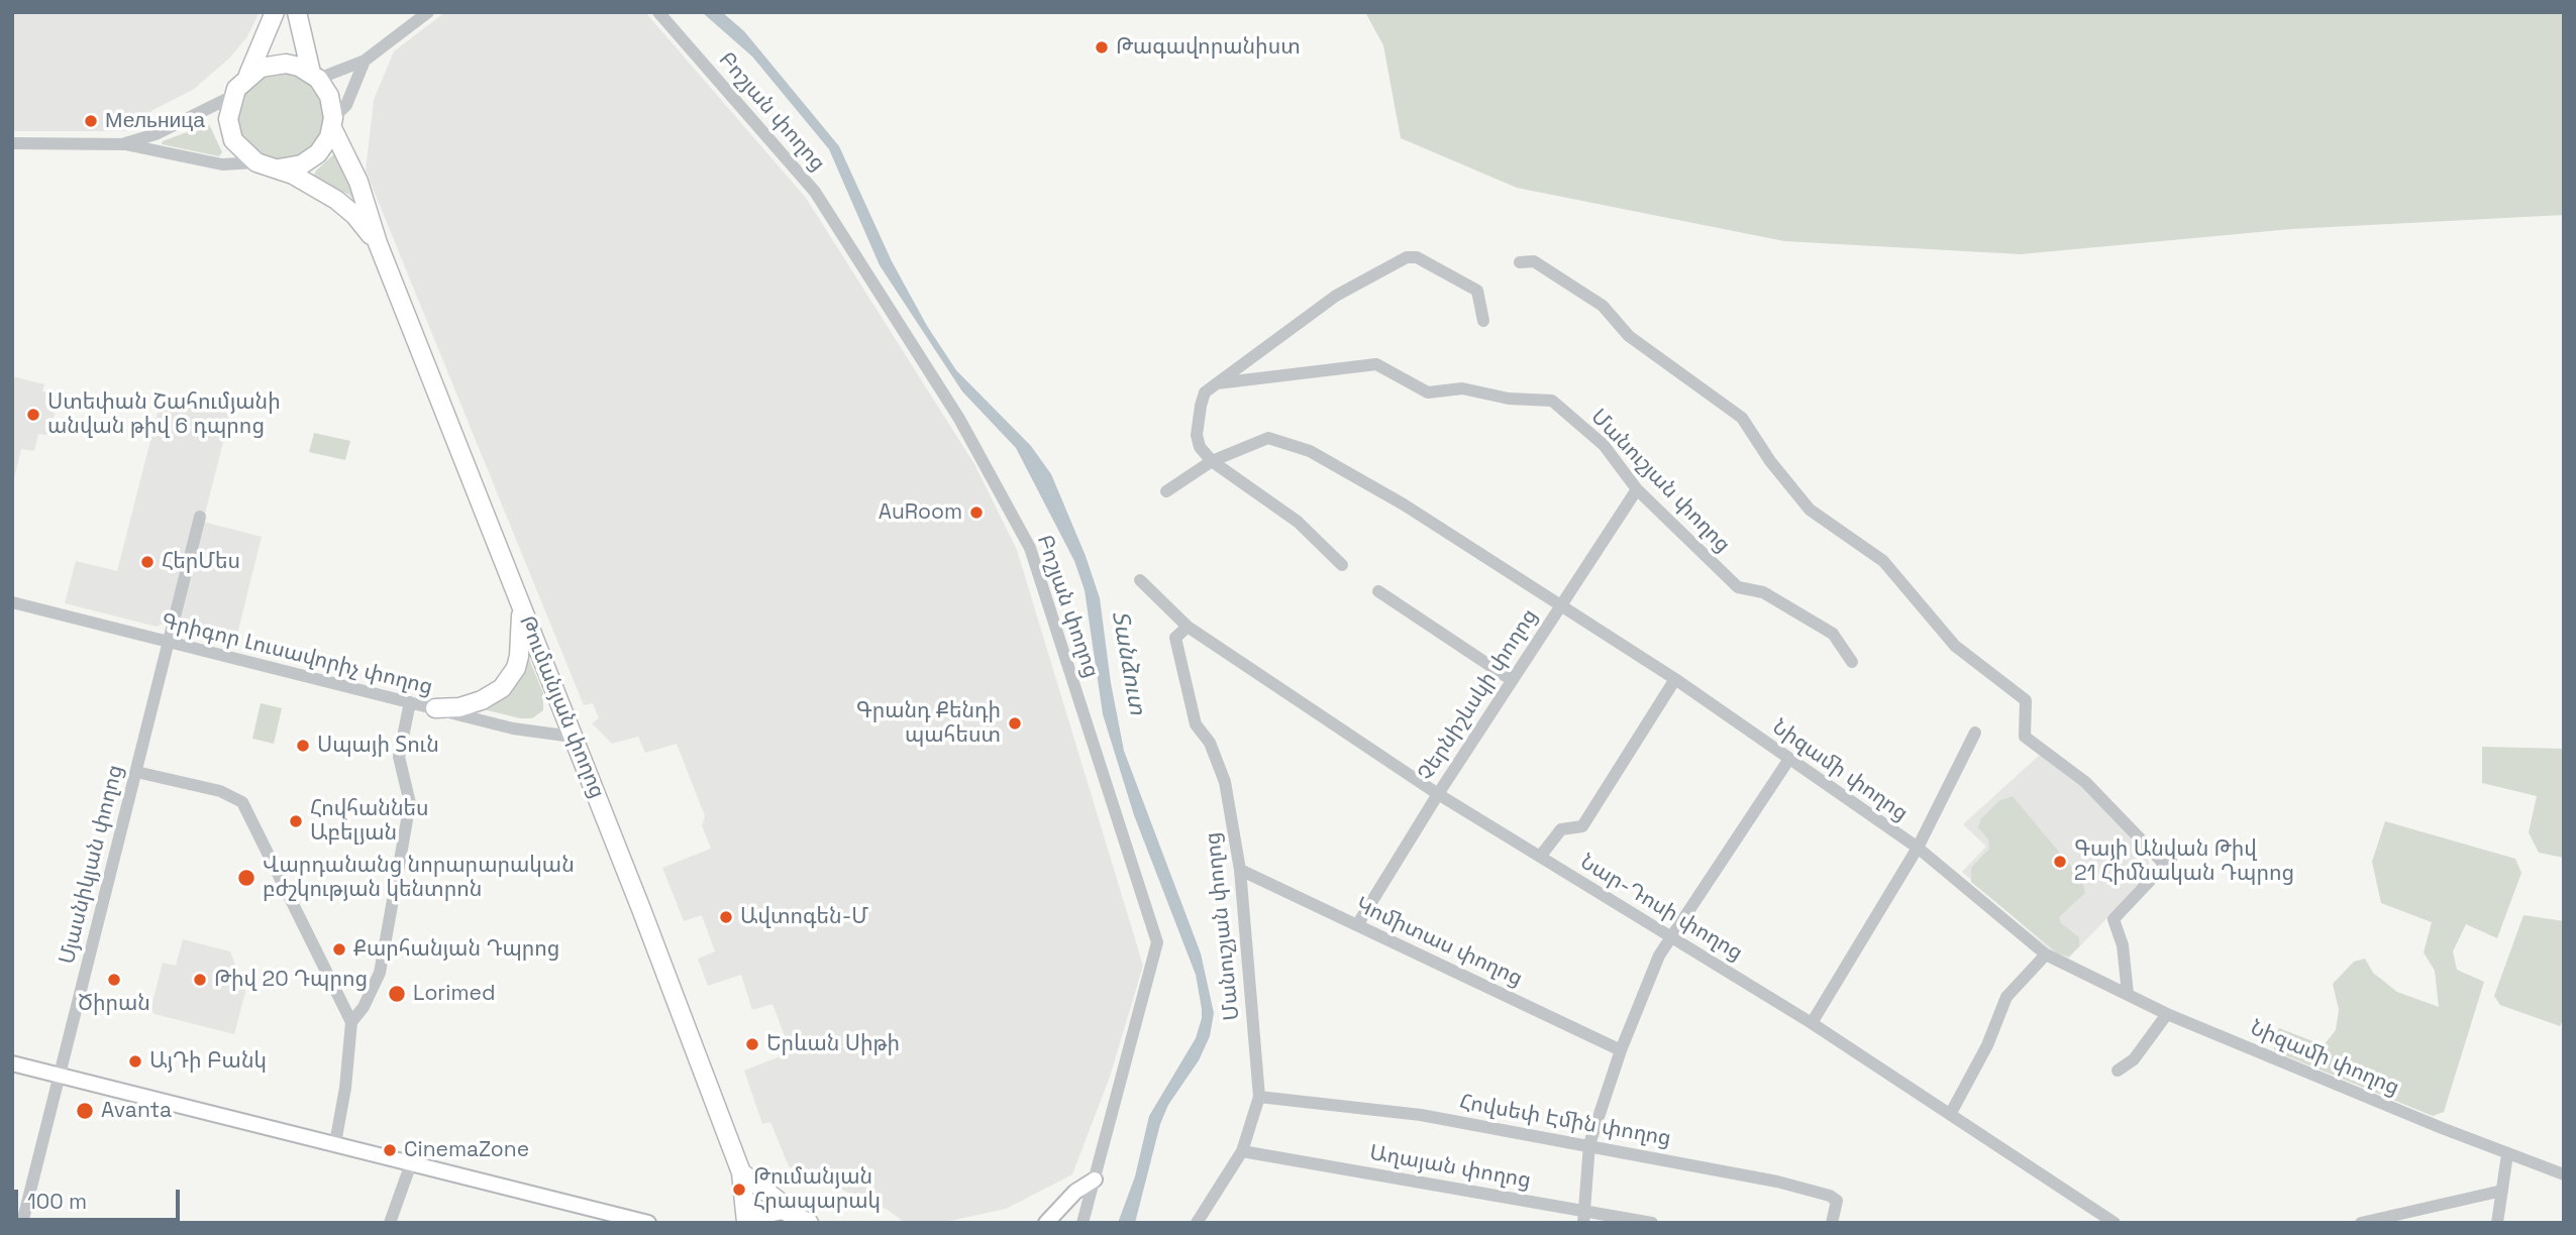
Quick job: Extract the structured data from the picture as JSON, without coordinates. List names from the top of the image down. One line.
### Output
{"streets":{"highway":["Թումանյան փողոց"],"street":["Բոշյան փողոց","Մանուշյան փողոց","Գրիգոր Լուսավորիչ փողոց","Չերնիշևսկի փողոց","Նիզամի փողոց","Մյասնիկյան փողոց","Նար-Դոսի փողոց","Կոմիտաս փողոց","Հովսեփ Էմին փողոց","Աղայան փողոց"]},"crossings":[["Մանուշյան փողոց","Չերնիշևսկի փողոց"],["Մանուշյան փողոց","Նար-Դոսի փողոց"],["Մանուշյան փողոց","Կոմիտաս փողոց"],["Մանուշյան փողոց","Հովսեփ Էմին փողոց"],["Մանուշյան փողոց","Աղայան փողոց"],["Գրիգոր Լուսավորիչ փողոց","Թումանյան փողոց"],["Գրիգոր Լուսավորիչ փողոց","Մյասնիկյան փողոց"],["Չերնիշևսկի փողոց","Նիզամի փողոց"],["Չերնիշևսկի փողոց","Նար-Դոսի փողոց"],["Չերնիշևսկի փողոց","Կոմիտաս փողոց"]],"water":["Տանձուտ"],"places":["Թագավորանիստ","Мельница","Ստեփան Շահումյանի անվան թիվ 6 դպրոց","AuRoom","ՀերՄես","Գրանդ Քենդի պահեստ","Սպայի Տուն","Հովհաննես Աբելյան","Գայի Անվան Թիվ 21 Հիմնական Դպրոց","Վարդանանց նորարարական բժշկության կենտրոն","Ավտոգեն-Մ","Քարհանյան Դպրոց","Ծիրան","Թիվ 20 Դպրոց","Lorimed","Երևան Սիթի","ԱյԴի Բանկ","Avanta","CinemaZone","Թումանյան Հրապարակ"],"scale_bar":"100 m"}
